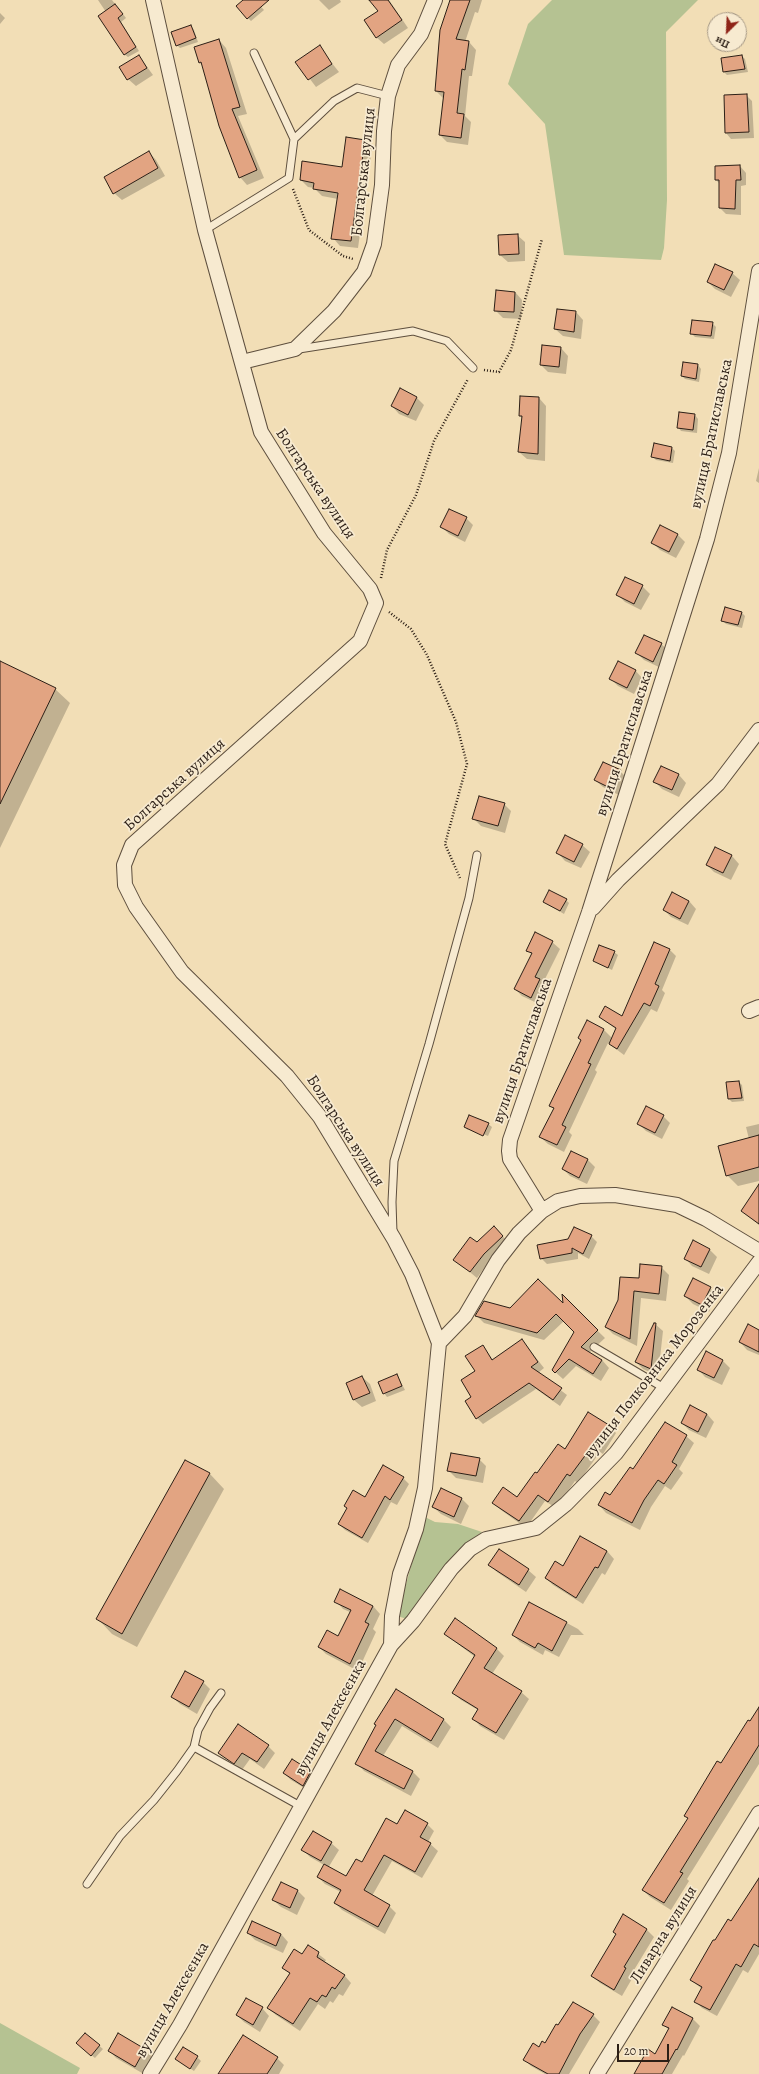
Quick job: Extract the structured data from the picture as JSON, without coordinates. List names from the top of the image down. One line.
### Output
{"streets":{"street":["Болгарська вулиця","вулиця Братиславська","вулиця Полковника Морозенка","вулиця Алексєєнка","Ливарна вулиця"]},"crossings":[["Болгарська вулиця","вулиця Алексєєнка"],["вулиця Полковника Морозенка","вулиця Алексєєнка"]],"scale_bar":"20 m","north":"bottom left"}
